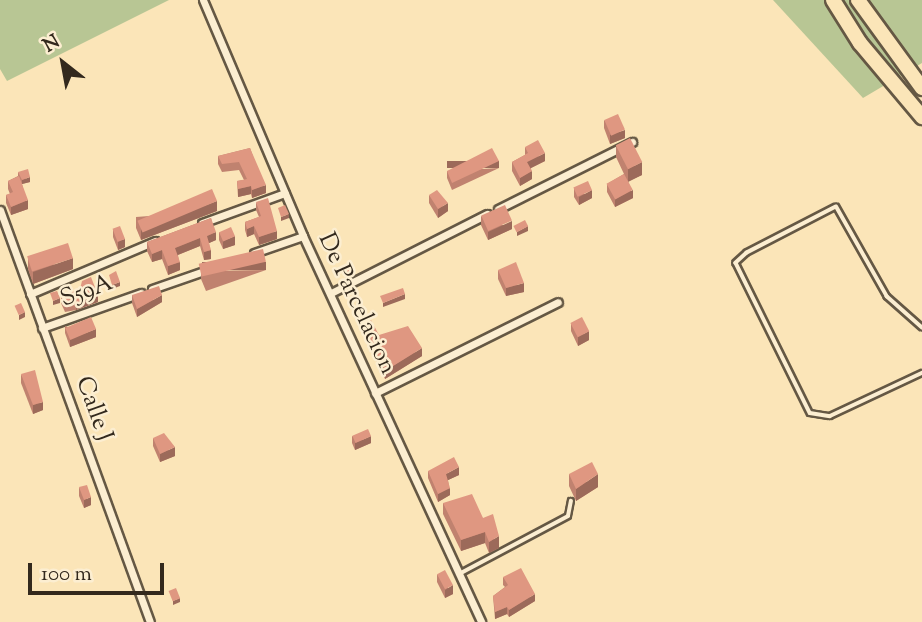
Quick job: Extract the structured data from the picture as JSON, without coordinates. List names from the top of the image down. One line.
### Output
{"streets":{"street":["S59A","De Parcelacion","Calle J"]},"crossings":[["S59A","Calle J"]],"scale_bar":"100 m","north":"top left"}
